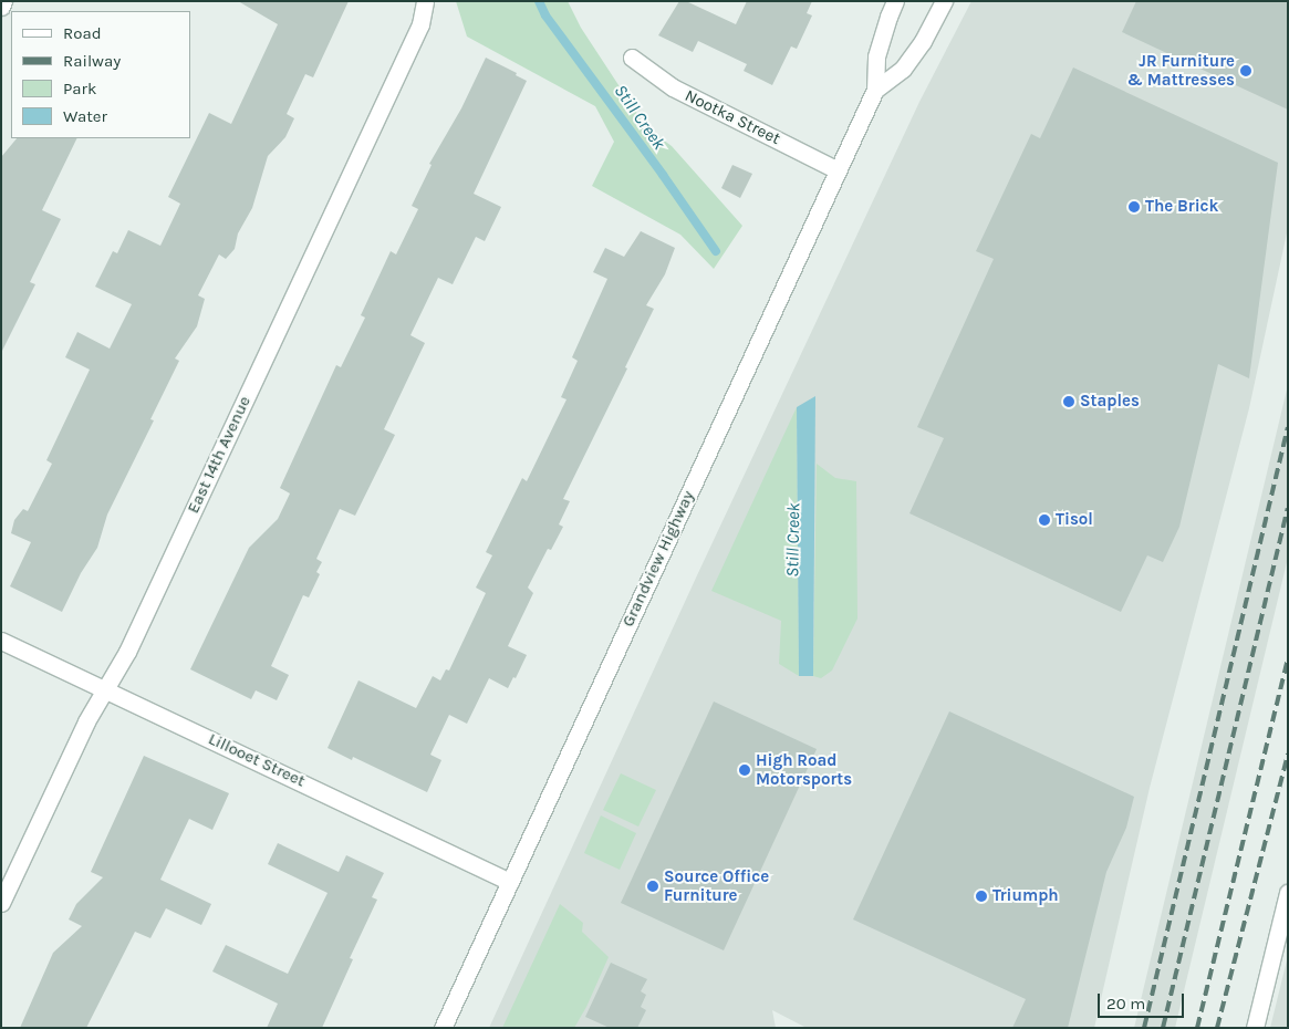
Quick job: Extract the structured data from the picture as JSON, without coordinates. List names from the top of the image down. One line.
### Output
{"streets":{"street":["Nootka Street","East 14th Avenue","Grandview Highway","Lillooet Street"]},"crossings":[["Nootka Street","Grandview Highway"],["East 14th Avenue","Lillooet Street"],["Grandview Highway","Lillooet Street"]],"water":["Still Creek"],"places":["JR Furniture & Mattresses","The Brick","Staples","Tisol","High Road Motorsports","Source Office Furniture","Triumph"],"legend":["Road","Railway","Park","Water"],"scale_bar":"20 m"}
